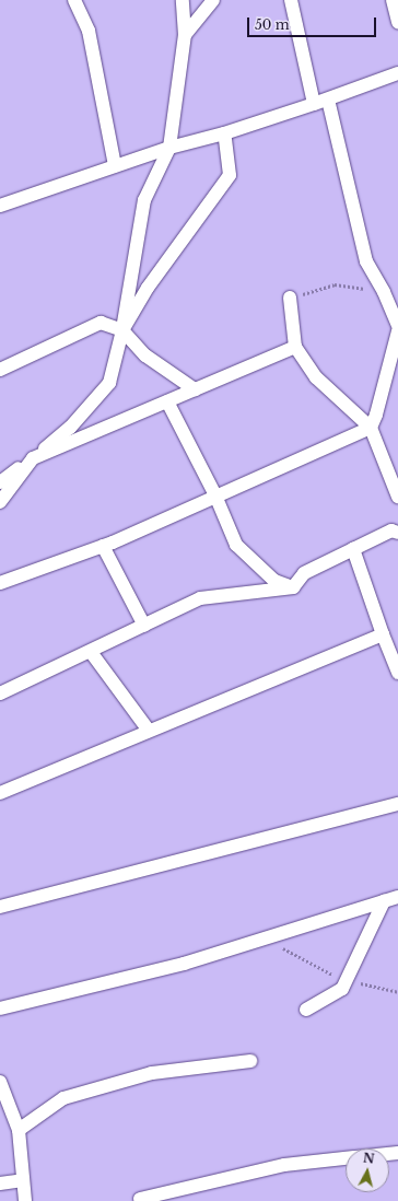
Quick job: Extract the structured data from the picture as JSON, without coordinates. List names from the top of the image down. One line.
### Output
{"scale_bar":"50 m","north":"top"}
